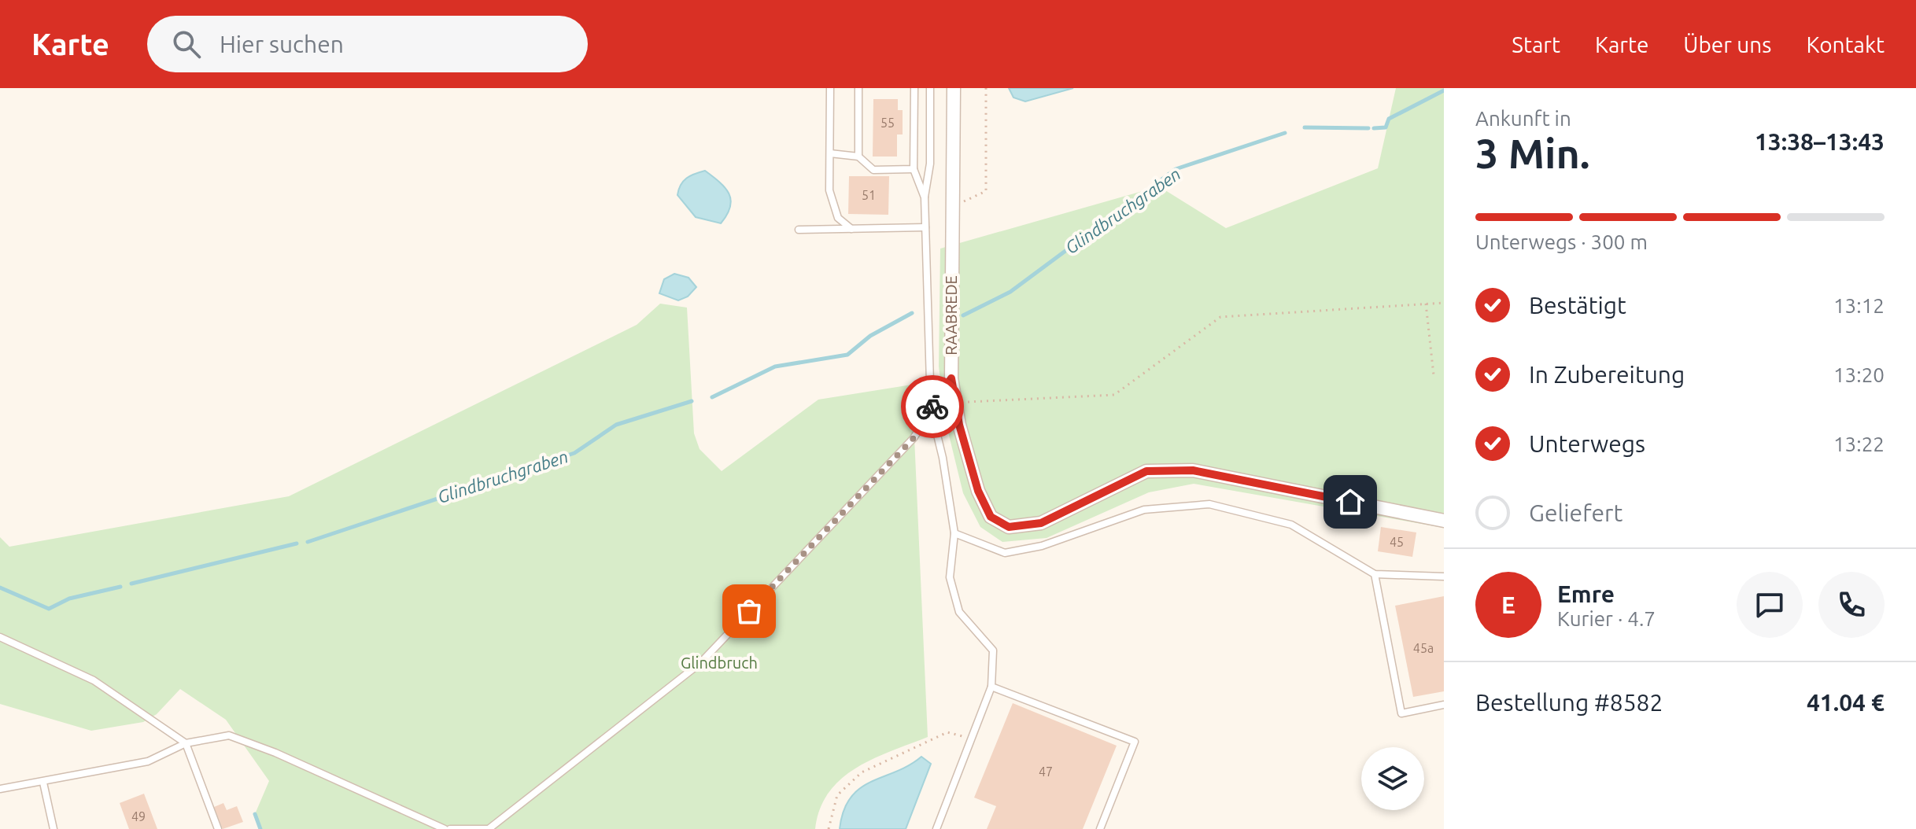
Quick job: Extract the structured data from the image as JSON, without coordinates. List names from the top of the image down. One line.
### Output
{"streets":{"street":["RAABREDE"]},"water":["Glindbruchgraben"],"parks":["Glindbruch"],"house_numbers":["55","51","45","45a","47","49"],"page":{"header":"Karte","search":"Hier suchen","nav":["Start","Karte","Über uns","Kontakt"],"heading":["3 Min.","Ankunft in","13:38–13:43"],"panel":["Emre","Kurier · 4.7","Bestellung #8582","41.04 €"],"bar":"Unterwegs · 300 m","list":[["Bestätigt","13:12"],["In Zubereitung","13:20"],["Unterwegs","13:22"],"Geliefert"],"round":"E"}}
